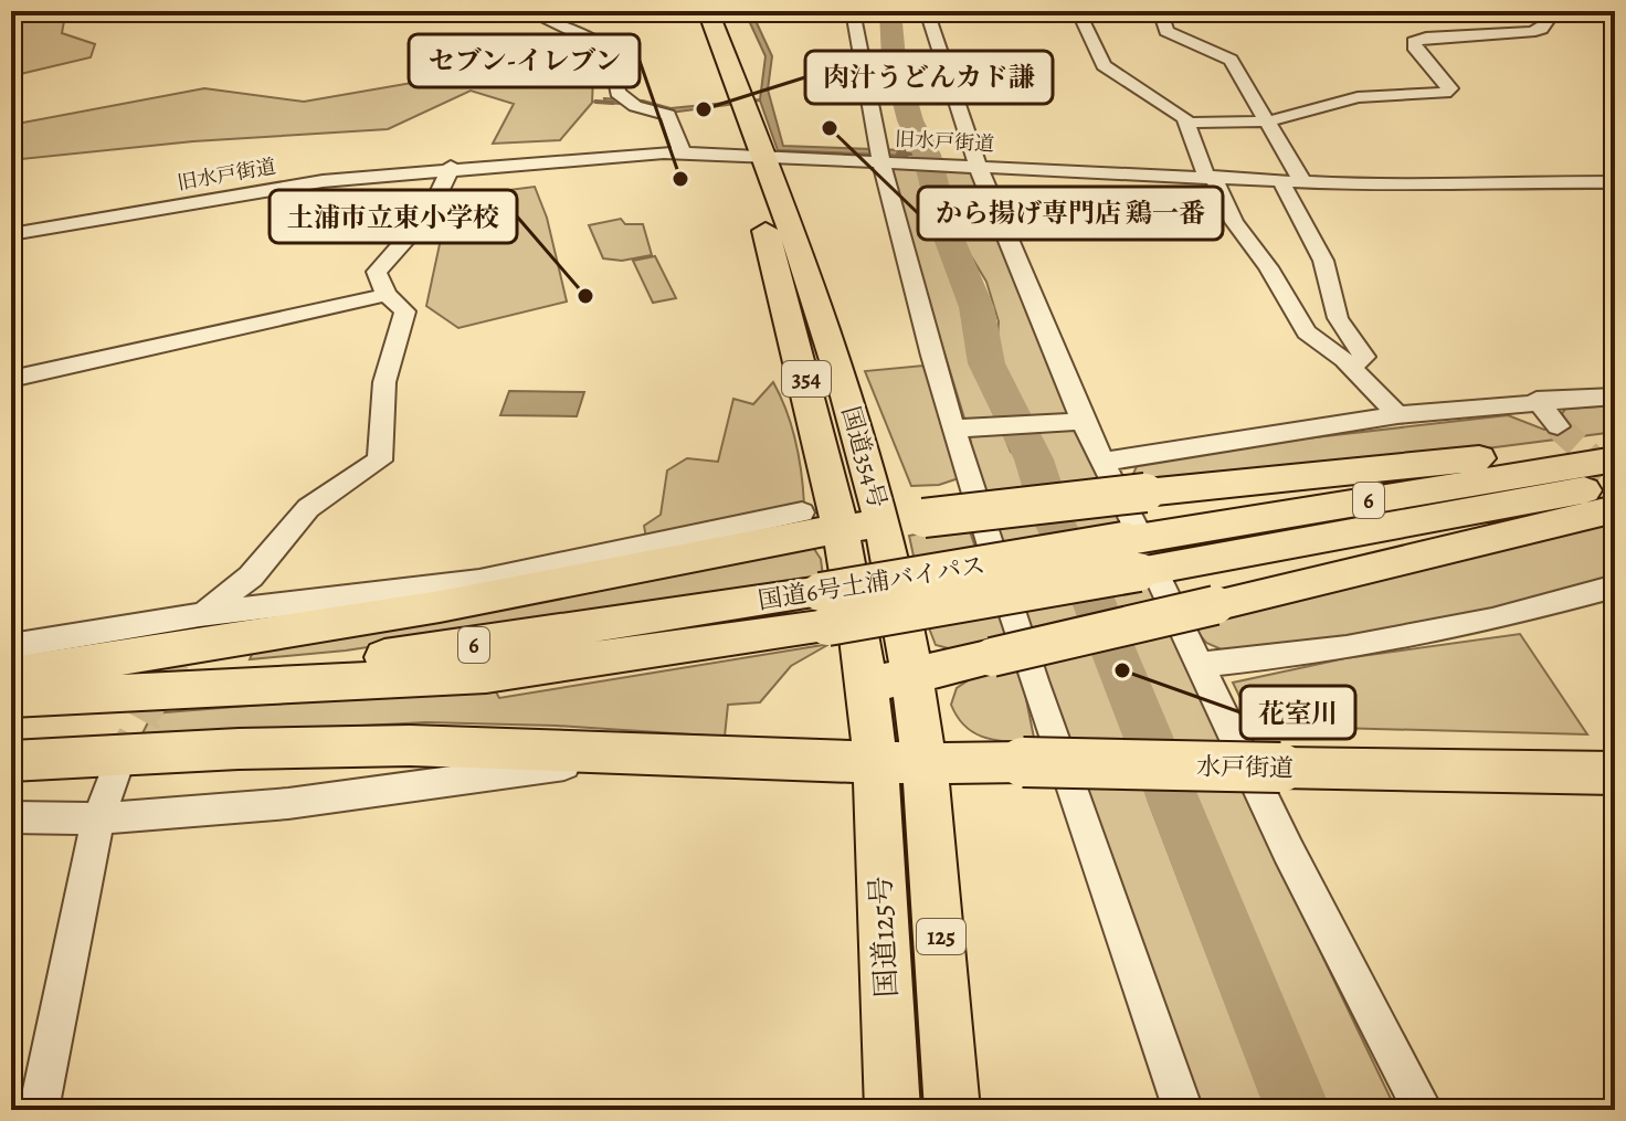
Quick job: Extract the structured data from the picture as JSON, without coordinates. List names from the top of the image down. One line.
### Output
{"streets":{"highway":["354","国道354号","6","国道6号土浦バイパス","水戸街道","国道125号","125"],"street":["旧水戸街道"]},"crossings":[["旧水戸街道","国道354号"],["国道354号","水戸街道"],["国道354号","国道125号"],["国道354号","125"],["水戸街道","国道125号"],["水戸街道","125"]],"places":["肉汁うどんカド謙","から揚げ専門店 鶏一番","セブン-イレブン","土浦市立東小学校","花室川"]}
